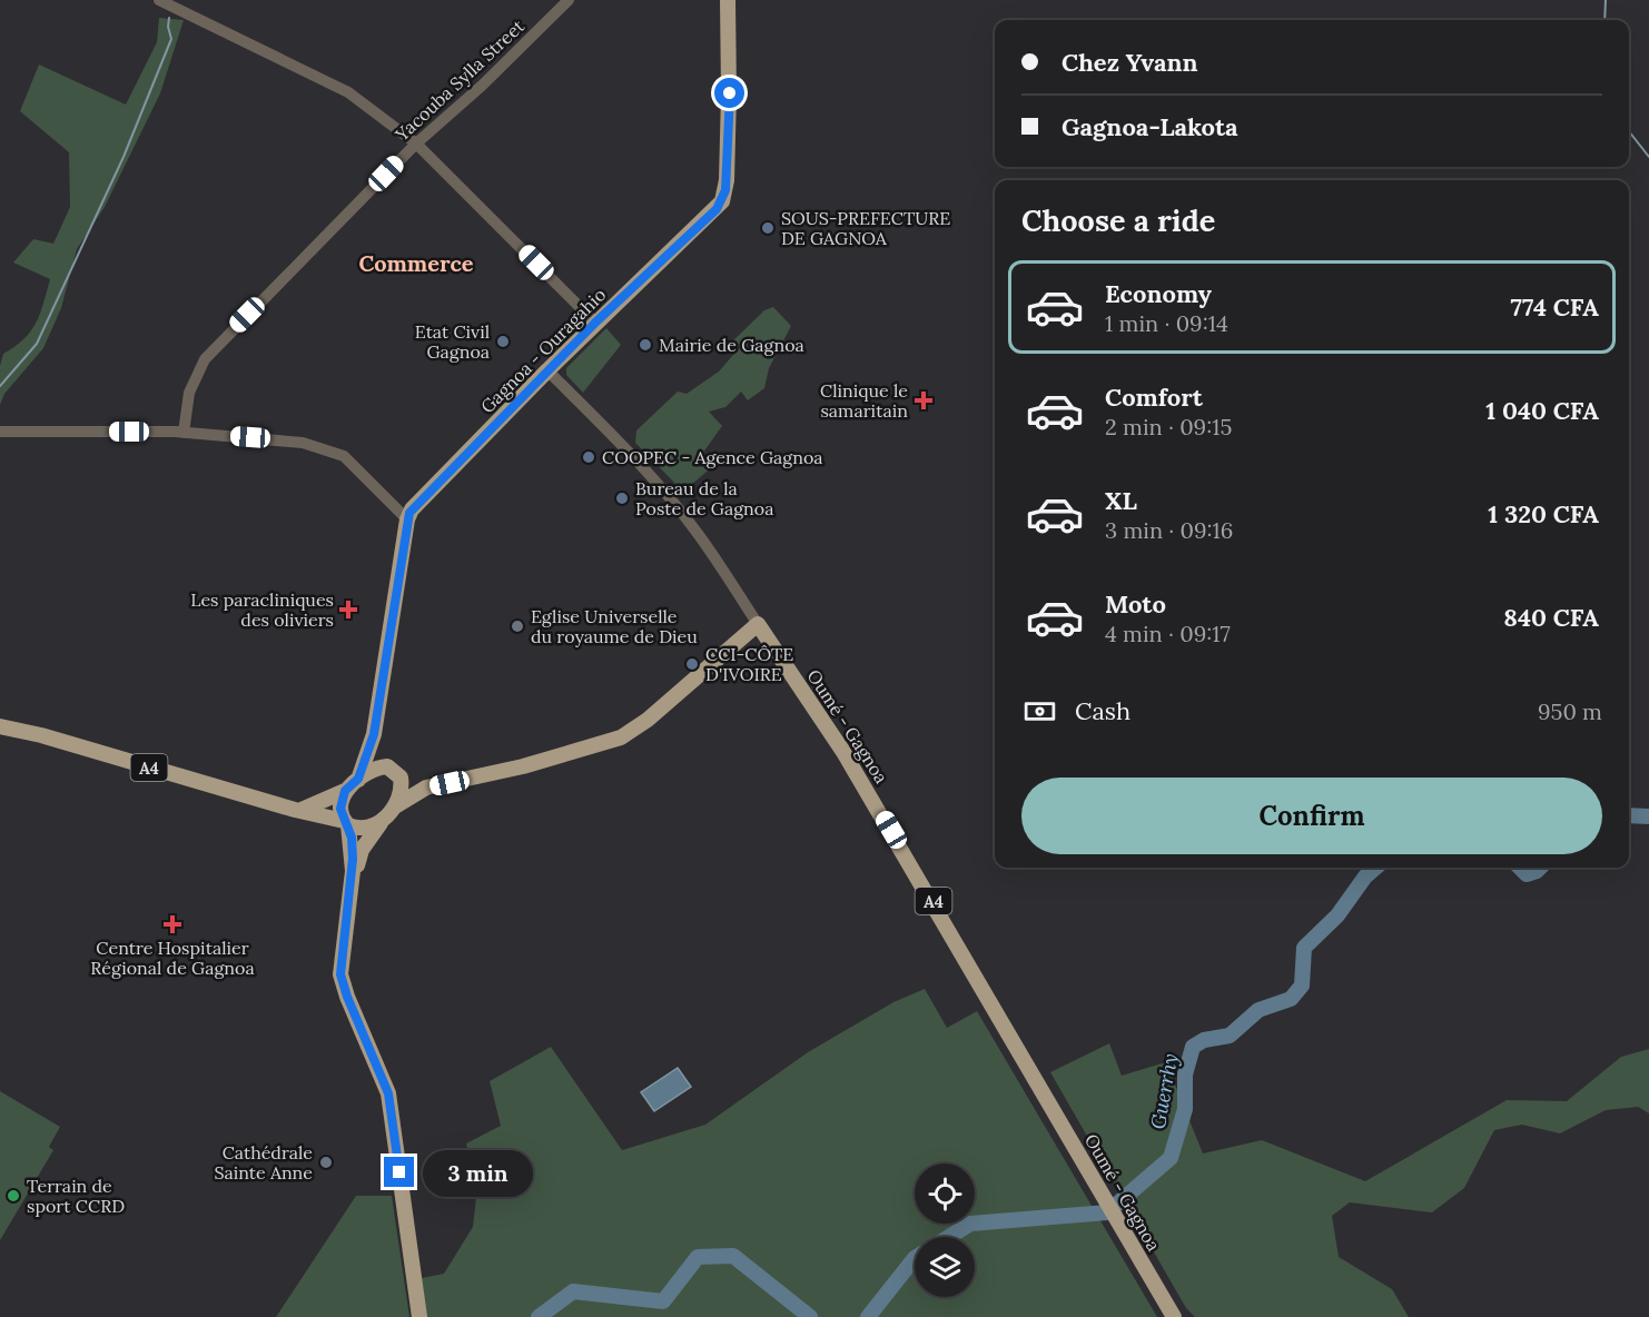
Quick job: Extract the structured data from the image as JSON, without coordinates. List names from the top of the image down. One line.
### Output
{"streets":{"main road":["Gagnoa - Ouragahio","Oumé - Gagnoa","A4"],"street":["Yacouba Sylla Street"]},"crossings":[["Gagnoa - Ouragahio","A4"]],"districts":["Commerce"],"water":["Guerrhy"],"places":{"other":["SOUS-PREFECTURE DE GAGNOA","Etat Civil Gagnoa","Mairie de Gagnoa","COOPEC - Agence Gagnoa","Bureau de la Poste de Gagnoa","Eglise Universelle du royaume de Dieu","CCI-CÔTE D'IVOIRE","Cathédrale Sainte Anne","Terrain de sport CCRD"],"health":["Clinique le samaritain","Les paracliniques des oliviers","Centre Hospitalier Régional de Gagnoa"]},"page":{"banner":["Chez Yvann","Gagnoa-Lakota"],"heading":"Choose a ride","list":[{"name":"Economy","note":"1 min · 09:14","value":"774 CFA"},{"name":"Comfort","note":"2 min · 09:15","value":"1 040 CFA"},{"name":"XL","note":"3 min · 09:16","value":"1 320 CFA"},{"name":"Moto","note":"4 min · 09:17","value":"840 CFA"}],"pay":["Cash","950 m"],"buttons":"Confirm","bubble":"3 min"}}
